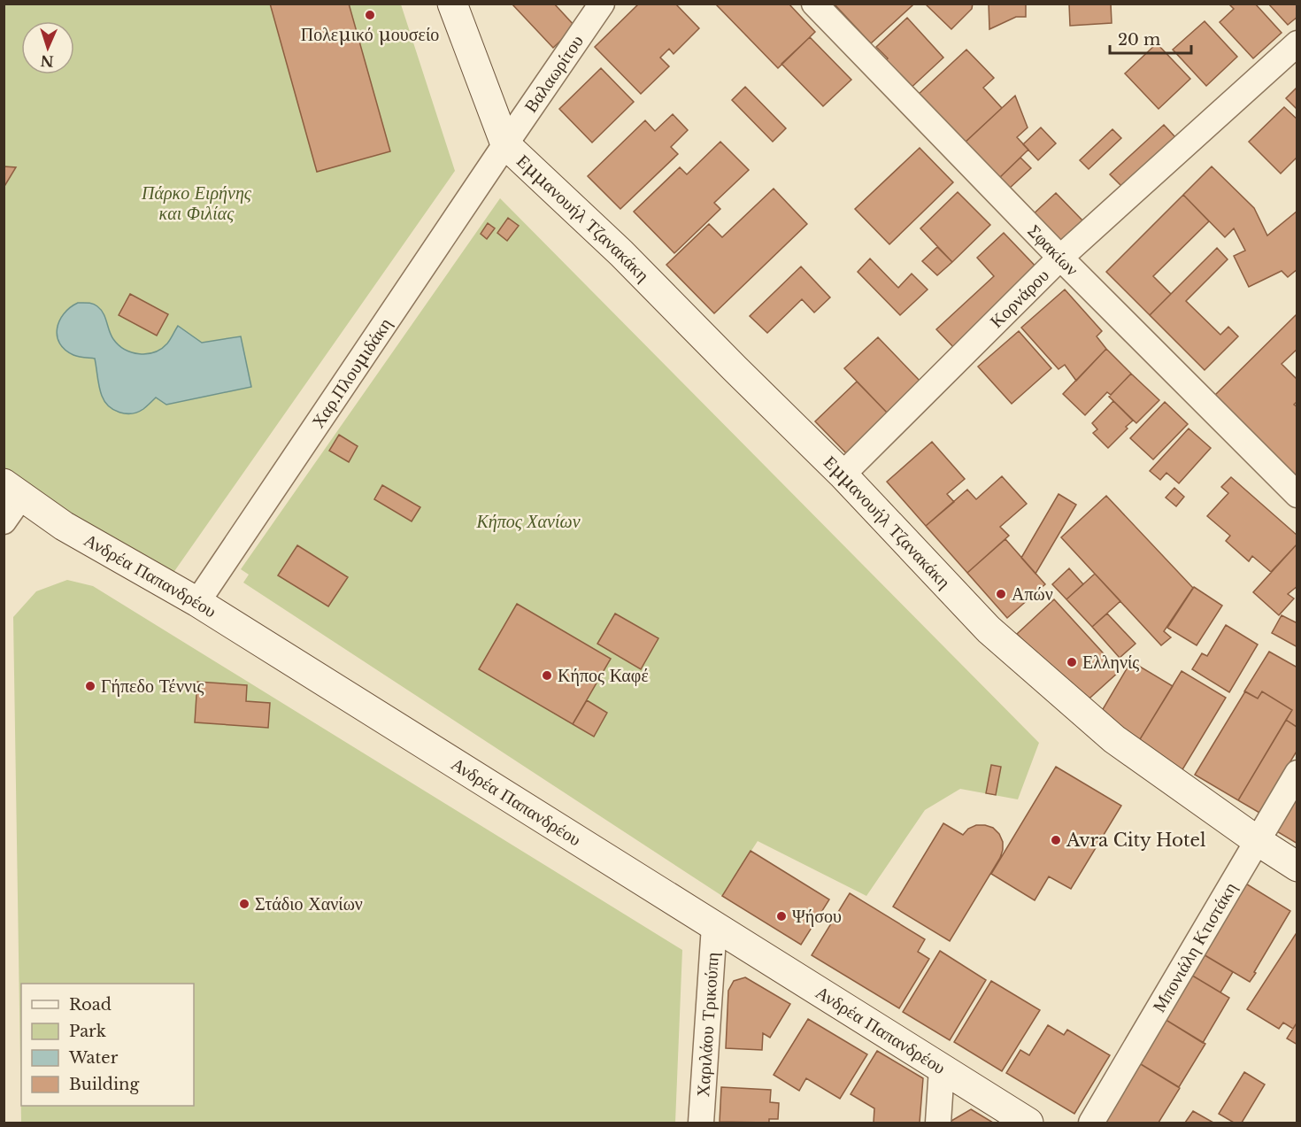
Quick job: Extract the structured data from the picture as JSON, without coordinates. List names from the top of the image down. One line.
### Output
{"streets":{"main road":["Εμμανουήλ Τζανακάκη","Ανδρέα Παπανδρέου"],"street":["Βαλαωρίτου","Σφακίων","Κορνάρου","Χαρ.Πλουμιδάκη","Μπονιάλη Κτιστάκη","Χαριλάου Τρικούπη"]},"crossings":[["Βαλαωρίτου","Εμμανουήλ Τζανακάκη"],["Βαλαωρίτου","Χαρ.Πλουμιδάκη"],["Εμμανουήλ Τζανακάκη","Κορνάρου"],["Εμμανουήλ Τζανακάκη","Χαρ.Πλουμιδάκη"],["Εμμανουήλ Τζανακάκη","Μπονιάλη Κτιστάκη"],["Σφακίων","Κορνάρου"],["Χαρ.Πλουμιδάκη","Ανδρέα Παπανδρέου"],["Ανδρέα Παπανδρέου","Χαριλάου Τρικούπη"]],"parks":["Πάρκο Ειρήνης και Φιλίας","Κήπος Χανίων"],"places":["Πολεμικό μουσείο","Απών","Ελληνίς","Κήπος Καφέ","Γήπεδο Τέννις","Avra City Hotel","Στάδιο Χανίων","Ψήσου"],"legend":["Road","Park","Water","Building"],"scale_bar":"20 m","north":"bottom"}
